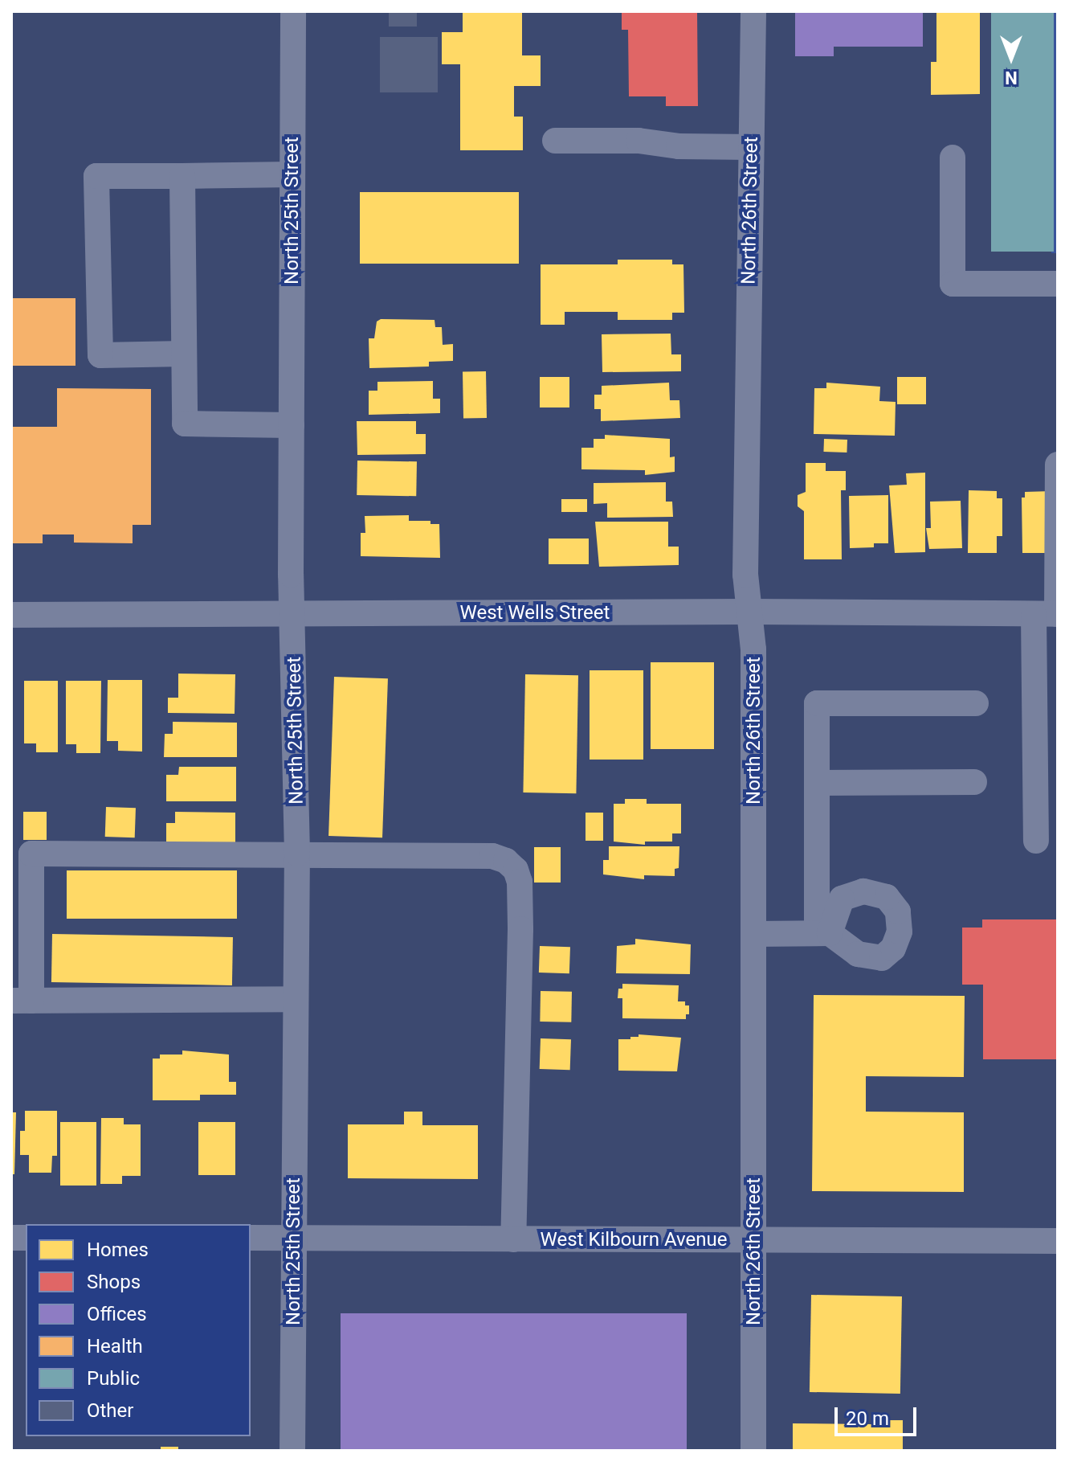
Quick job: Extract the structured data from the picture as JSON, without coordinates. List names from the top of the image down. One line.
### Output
{"streets":{"street":["North 25th Street","North 26th Street","West Wells Street","West Kilbourn Avenue"]},"crossings":[["North 25th Street","West Wells Street"],["North 25th Street","West Kilbourn Avenue"],["North 26th Street","West Wells Street"],["North 26th Street","West Kilbourn Avenue"]],"legend":["Homes","Shops","Offices","Health","Public","Other"],"scale_bar":"20 m","north":"bottom"}
